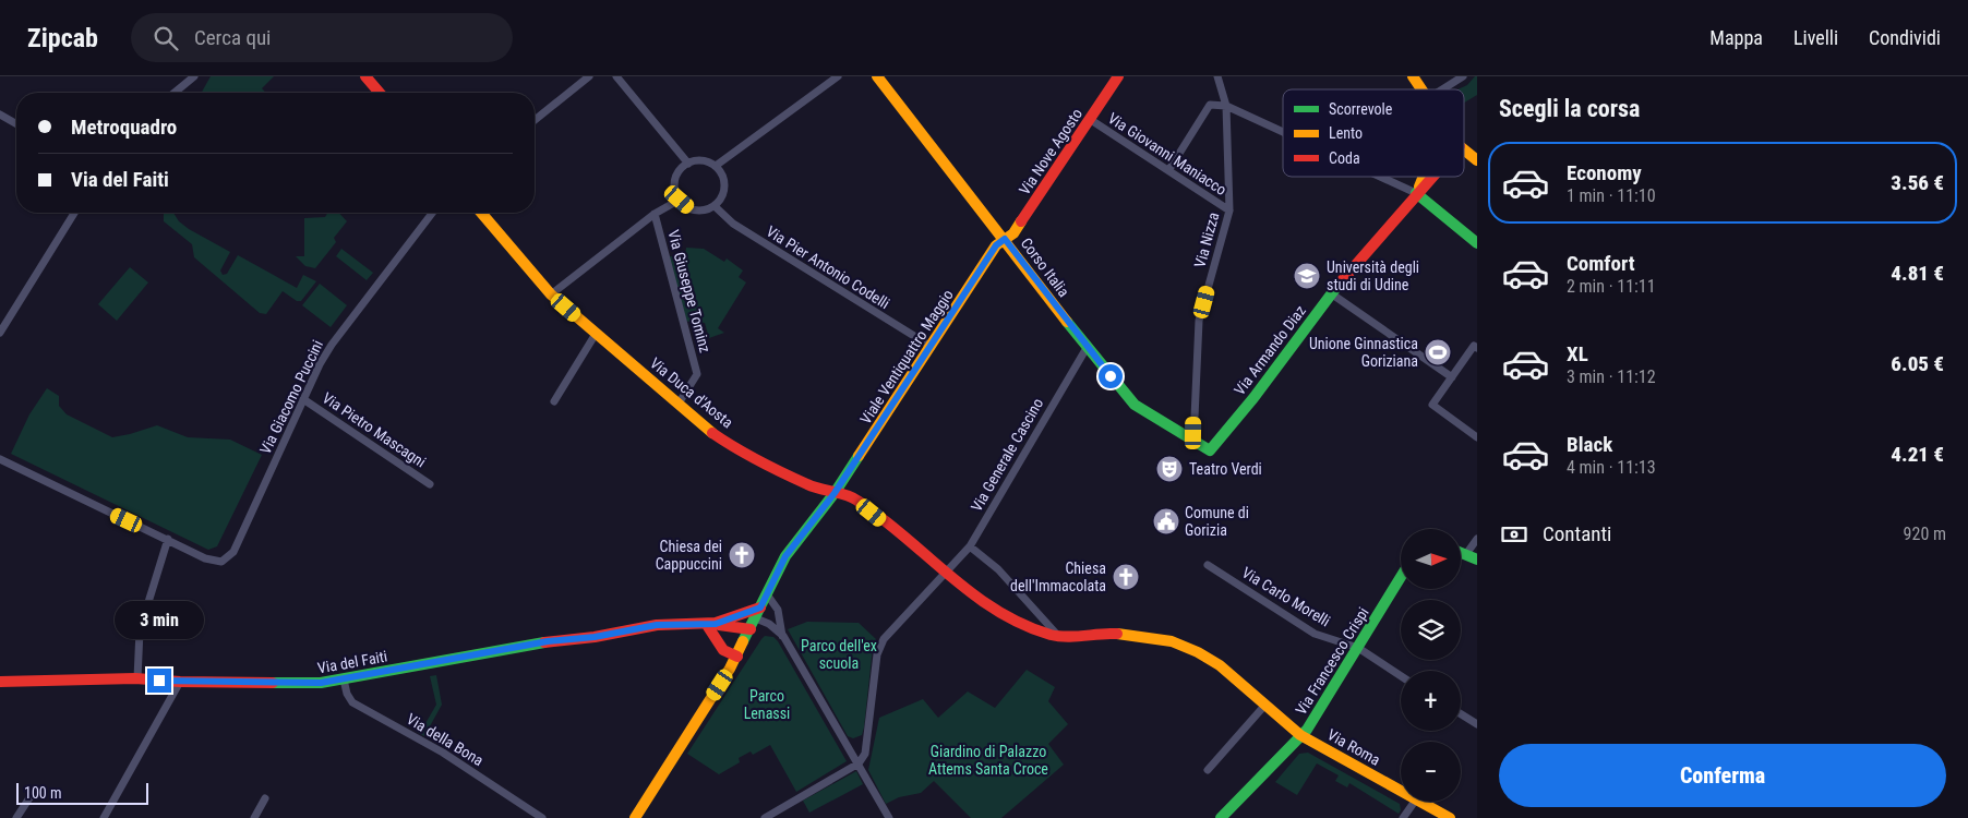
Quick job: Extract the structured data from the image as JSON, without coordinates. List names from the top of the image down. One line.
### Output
{"streets":{"main road":["Via Nove Agosto","Corso Italia","Via Armando Diaz","Viale Ventiquattro Maggio","Via Duca d'Aosta","Via Francesco Crispi","Via del Faiti","Via Roma"],"street":["Via Giovanni Maniacco","Via Nizza","Via Pier Antonio Codelli","Via Giuseppe Tominz","Via Giacomo Puccini","Via Pietro Mascagni","Via Generale Cascino","Via Carlo Morelli","Via della Bona"]},"crossings":[["Via Nove Agosto","Via Giovanni Maniacco"],["Via Nove Agosto","Corso Italia"],["Via Nove Agosto","Viale Ventiquattro Maggio"],["Via Giovanni Maniacco","Via Nizza"],["Via Nizza","Corso Italia"],["Via Pier Antonio Codelli","Viale Ventiquattro Maggio"],["Corso Italia","Via Armando Diaz"],["Corso Italia","Viale Ventiquattro Maggio"],["Corso Italia","Via Generale Cascino"],["Via Giuseppe Tominz","Via Duca d'Aosta"],["Viale Ventiquattro Maggio","Via Duca d'Aosta"],["Via Duca d'Aosta","Via Generale Cascino"],["Via Duca d'Aosta","Via Roma"],["Via Giacomo Puccini","Via Pietro Mascagni"],["Via Carlo Morelli","Via Francesco Crispi"],["Via Francesco Crispi","Via Roma"],["Via del Faiti","Via della Bona"]],"parks":["Parco dell'ex scuola","Parco Lenassi","Giardino di Palazzo Attems Santa Croce"],"places":{"school or university":["Università degli studi di Udine"],"sports":["Unione Ginnastica Goriziana"],"theatre":["Teatro Verdi"],"public building":["Comune di Gorizia"],"church":["Chiesa dei Cappuccini","Chiesa dell'Immacolata"]},"legend":["Scorrevole","Lento","Coda"],"scale_bar":"100 m","north":"right","page":{"header":"Zipcab","search":"Cerca qui","nav":["Mappa","Livelli","Condividi"],"heading":"Scegli la corsa","banner":["Metroquadro","Via del Faiti"],"list":[{"name":"Economy","note":"1 min · 11:10","value":"3.56 €"},{"name":"Comfort","note":"2 min · 11:11","value":"4.81 €"},{"name":"XL","note":"3 min · 11:12","value":"6.05 €"},{"name":"Black","note":"4 min · 11:13","value":"4.21 €"}],"pay":["Contanti","920 m"],"map_buttons":["+","−"],"bubble":"3 min","buttons":"Conferma","scale":"100 m"}}
